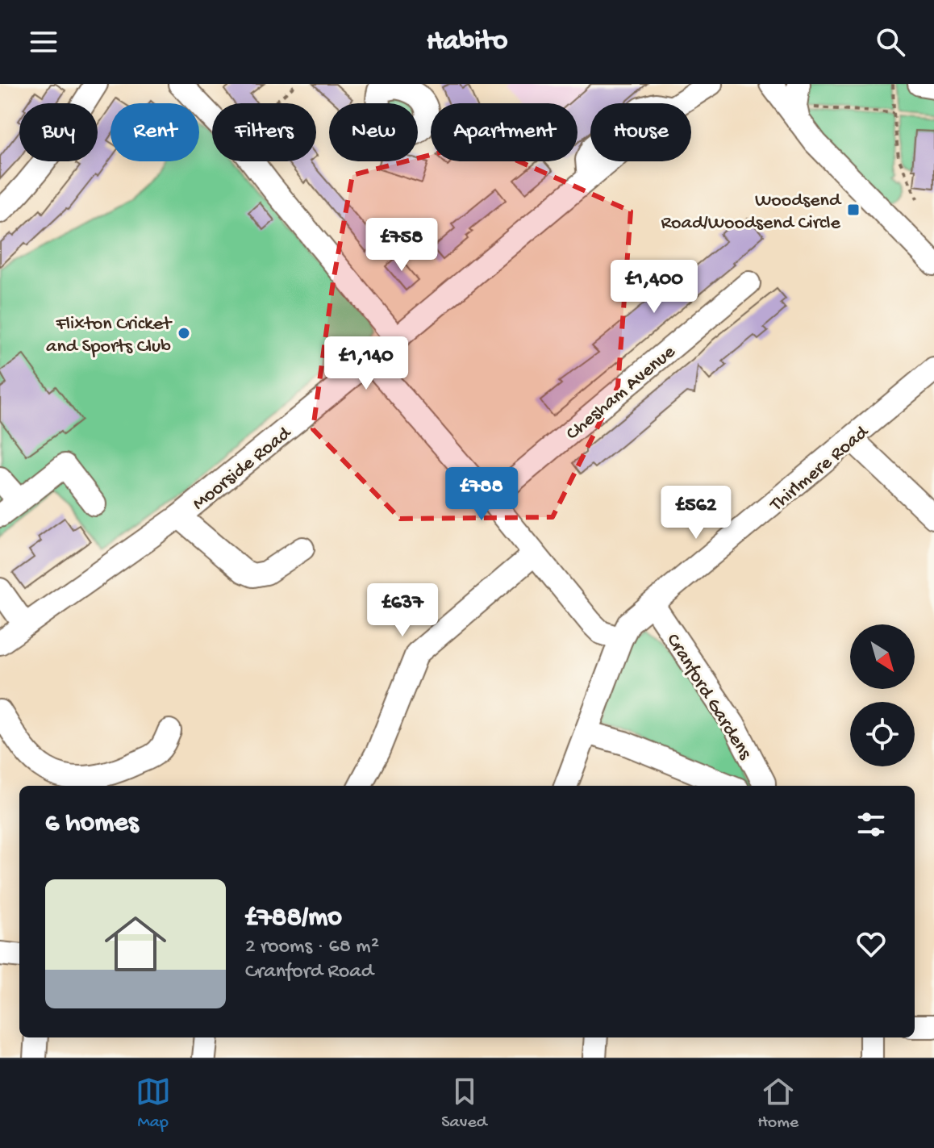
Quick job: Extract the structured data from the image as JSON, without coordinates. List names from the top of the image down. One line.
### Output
{"streets":{"street":["Chesham Avenue","Moorside Road","Thirlmere Road","Cranford Gardens"]},"crossings":[["Thirlmere Road","Cranford Gardens"]],"places":{"transit":["Woodsend Road/Woodsend Circle"],"other":["Flixton Cricket and Sports Club"]},"north":"bottom right","page":{"header":"Habito","chip":["Buy","Rent","Filters","New","Apartment","House"],"price":["£758","£1,400","£1,140","£788","£562","£637"],"heading":"6 homes","list":[{"name":"£788/mo","note":"2 rooms · 68 m² · Cranford Road"}],"tabs":["Map","Saved","Home"]}}
